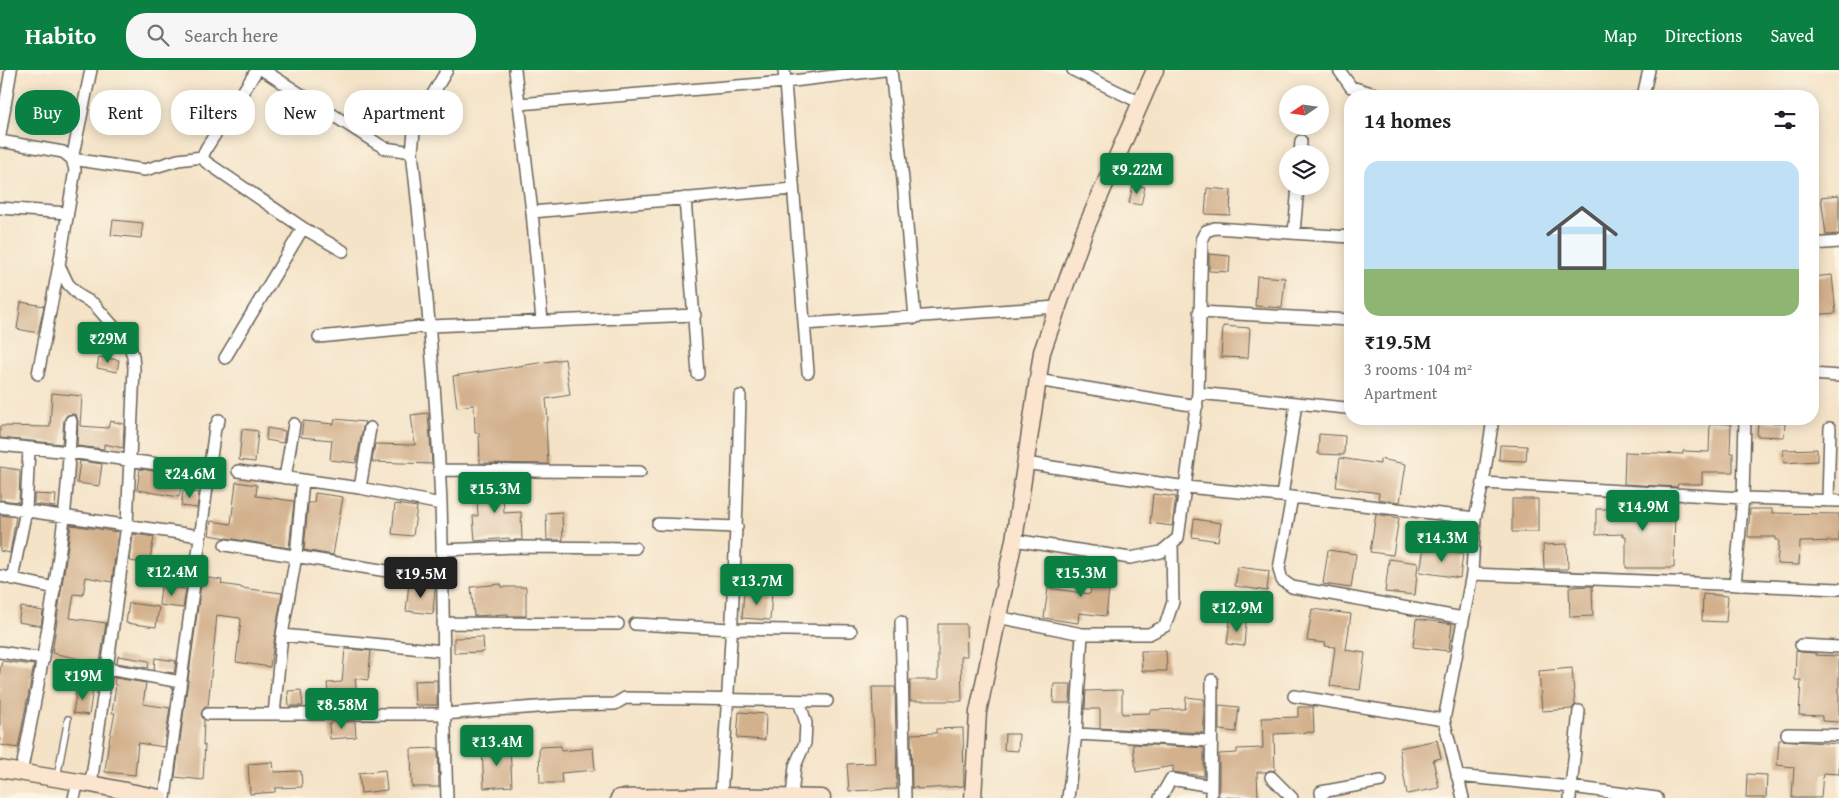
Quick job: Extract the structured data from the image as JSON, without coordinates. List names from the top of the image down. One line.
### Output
{"north":"left","page":{"header":"Habito","search":"Search here","nav":["Map","Directions","Saved"],"chip":["Buy","Rent","Filters","New","Apartment"],"heading":"14 homes","list":[{"name":"₹19.5M","note":"3 rooms · 104 m² · Apartment"}],"price":["₹9.22M","₹29M","₹24.6M","₹15.3M","₹14.9M","₹14.3M","₹12.4M","₹15.3M","₹19.5M","₹13.7M","₹12.9M","₹19M","₹8.58M","₹13.4M"]}}
